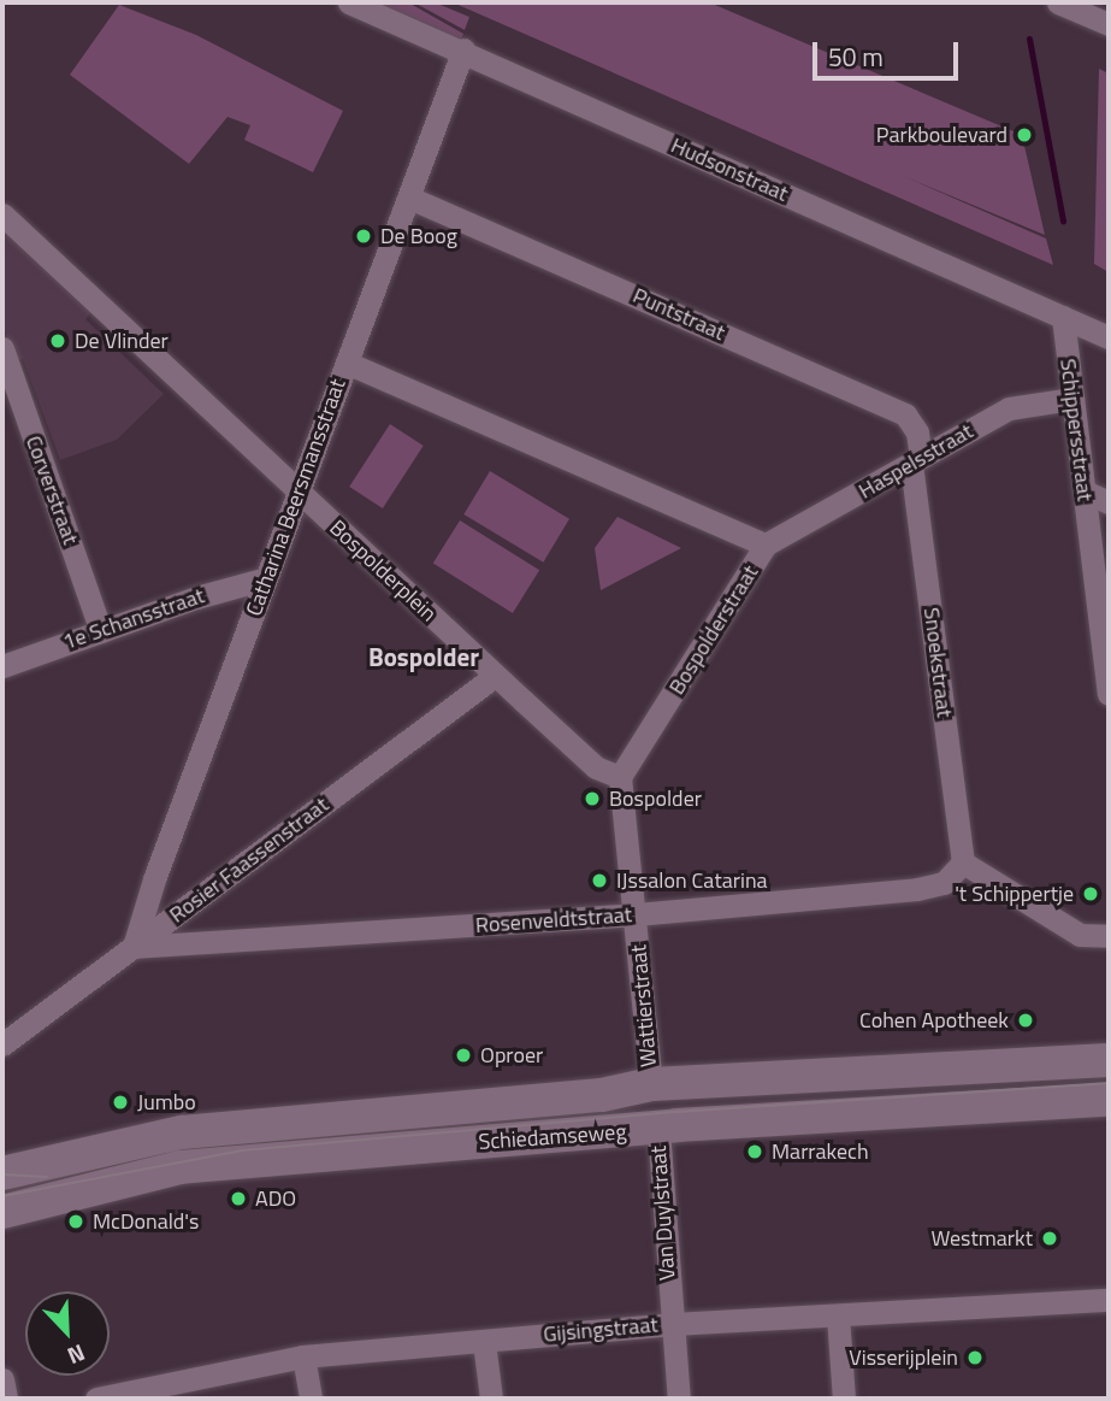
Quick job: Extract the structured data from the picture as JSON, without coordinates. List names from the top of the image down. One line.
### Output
{"streets":{"street":["Hudsonstraat","Puntstraat","Schippersstraat","Haspelsstraat","Corverstraat","Catharina Beersmansstraat","Bospolderplein","1e Schansstraat","Bospolderstraat","Snoekstraat","Rosier Faassenstraat","Rosenveldtstraat","Wattierstraat","Schiedamseweg","Van Duylstraat","Gijsingstraat"]},"crossings":[["Hudsonstraat","Schippersstraat"],["Hudsonstraat","Catharina Beersmansstraat"],["Puntstraat","Haspelsstraat"],["Puntstraat","Catharina Beersmansstraat"],["Puntstraat","Snoekstraat"],["Schippersstraat","Haspelsstraat"],["Haspelsstraat","Bospolderstraat"],["Haspelsstraat","Snoekstraat"],["Corverstraat","1e Schansstraat"],["Catharina Beersmansstraat","Bospolderplein"],["Catharina Beersmansstraat","1e Schansstraat"],["Catharina Beersmansstraat","Bospolderstraat"],["Catharina Beersmansstraat","Rosier Faassenstraat"],["Catharina Beersmansstraat","Rosenveldtstraat"],["Bospolderplein","Bospolderstraat"],["Bospolderplein","Rosier Faassenstraat"],["Bospolderplein","Wattierstraat"],["Bospolderstraat","Wattierstraat"],["Snoekstraat","Rosenveldtstraat"],["Rosier Faassenstraat","Rosenveldtstraat"],["Rosenveldtstraat","Wattierstraat"],["Wattierstraat","Schiedamseweg"],["Schiedamseweg","Van Duylstraat"],["Van Duylstraat","Gijsingstraat"]],"districts":["Bospolder"],"places":["Parkboulevard","De Boog","De Vlinder","Bospolder","IJssalon Catarina","'t Schippertje","Cohen Apotheek","Oproer","Jumbo","Marrakech","ADO","McDonald's","Westmarkt","Visserijplein"],"scale_bar":"50 m","north":"bottom right"}
